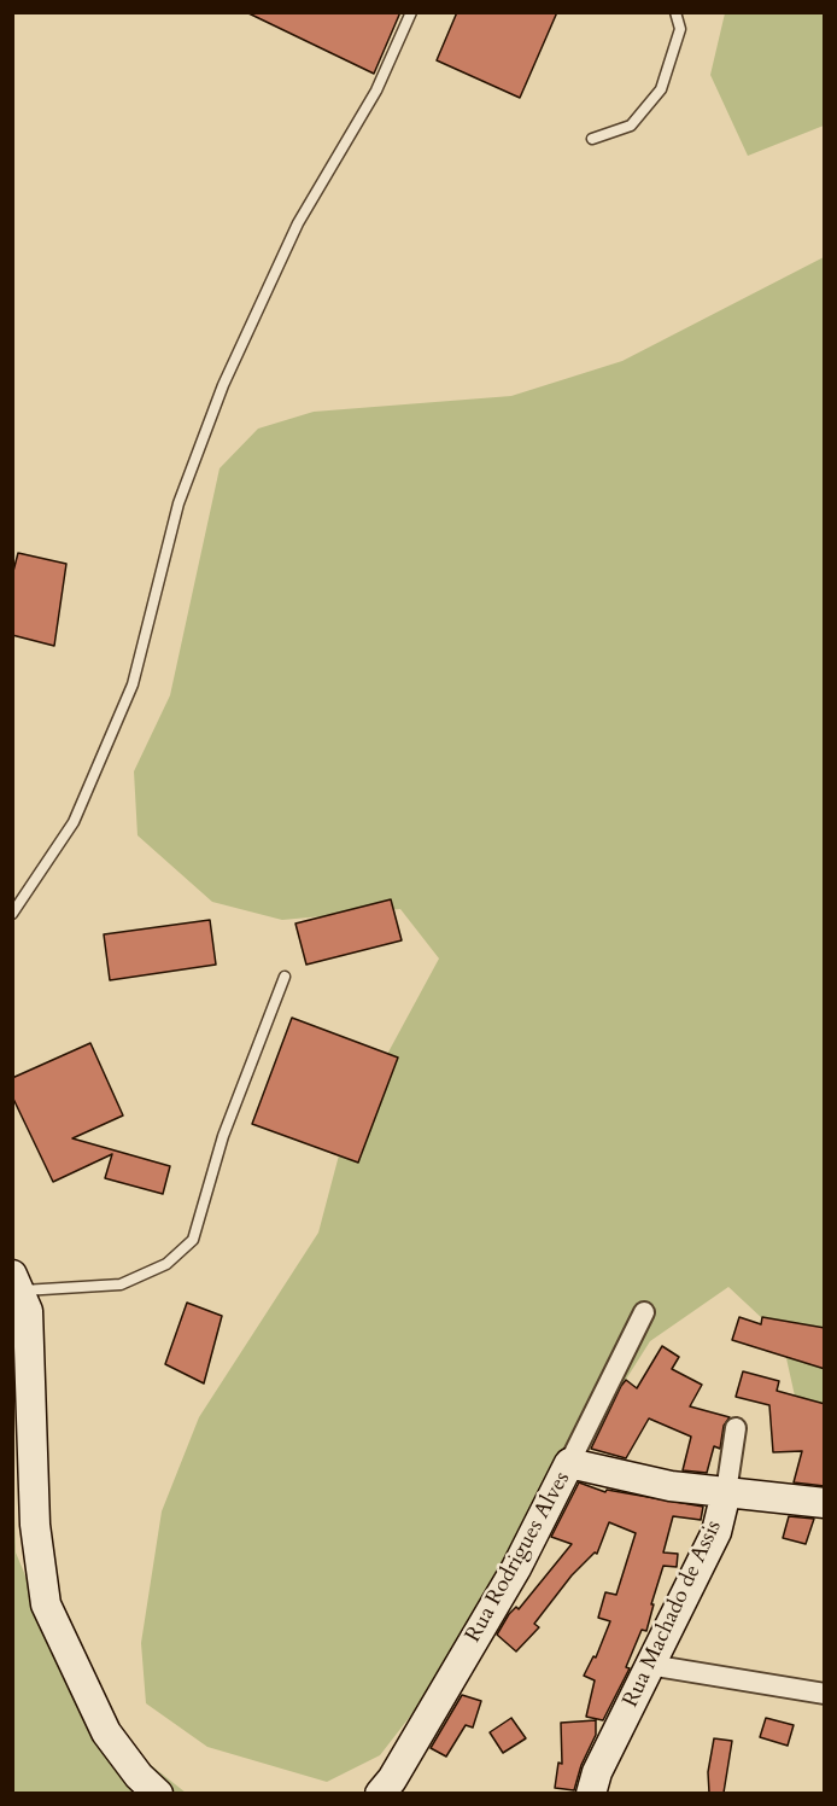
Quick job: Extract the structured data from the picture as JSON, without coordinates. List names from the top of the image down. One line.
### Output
{"streets":{"street":["Rua Rodrigues Alves","Rua Machado de Assis"]}}
